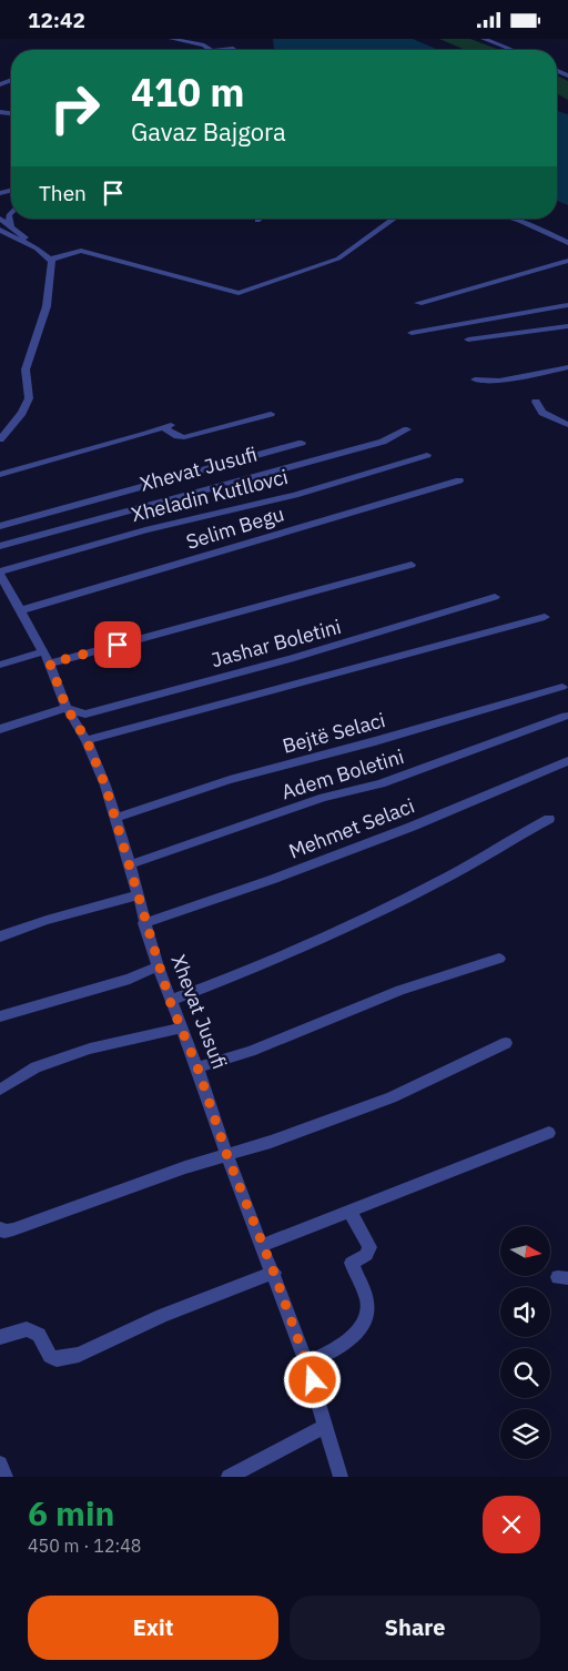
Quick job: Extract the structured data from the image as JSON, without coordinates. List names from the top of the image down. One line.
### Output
{"streets":{"street":["Xhevat Jusufi","Xheladin Kutllovci","Selim Begu","Jashar Boletini","Bejtë Selaci","Adem Boletini","Mehmet Selaci"]},"crossings":[["Xhevat Jusufi","Xheladin Kutllovci"],["Xhevat Jusufi","Selim Begu"],["Xhevat Jusufi","Jashar Boletini"],["Xhevat Jusufi","Bejtë Selaci"],["Xhevat Jusufi","Adem Boletini"],["Xhevat Jusufi","Mehmet Selaci"]],"north":"right","page":{"status":"12:42","turn":["410 m","Gavaz Bajgora"],"then":"Then","heading":["6 min","450 m · 12:48"],"buttons":["Exit","Share"]}}
